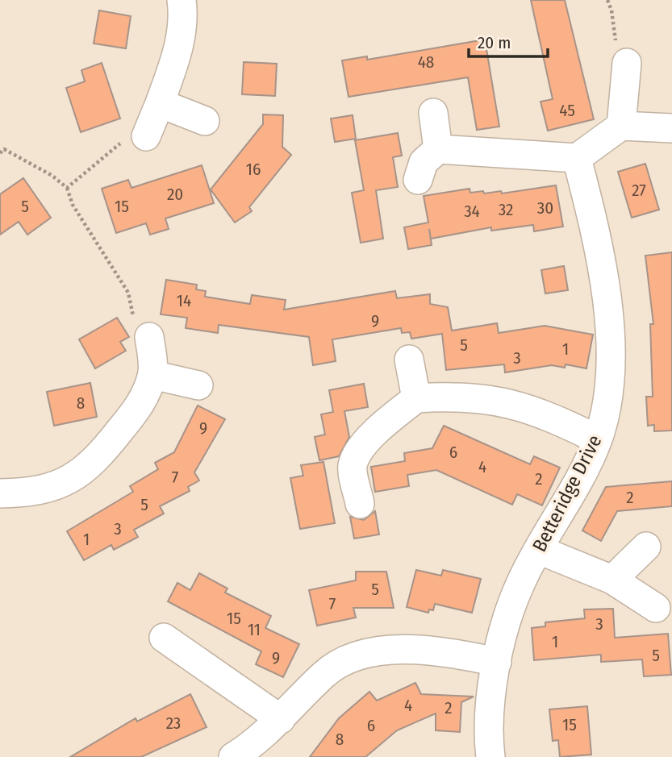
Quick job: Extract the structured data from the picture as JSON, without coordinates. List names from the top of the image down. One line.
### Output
{"streets":{"street":["Betteridge Drive"]},"house_numbers":["48","45","16","27","20","5","15","30","32","34","14","9","5","1","3","8","9","6","4","7","2","2","5","3","1","5","7","15","3","11","1","5","9","4","2","23","15","6","8"],"scale_bar":"20 m"}
